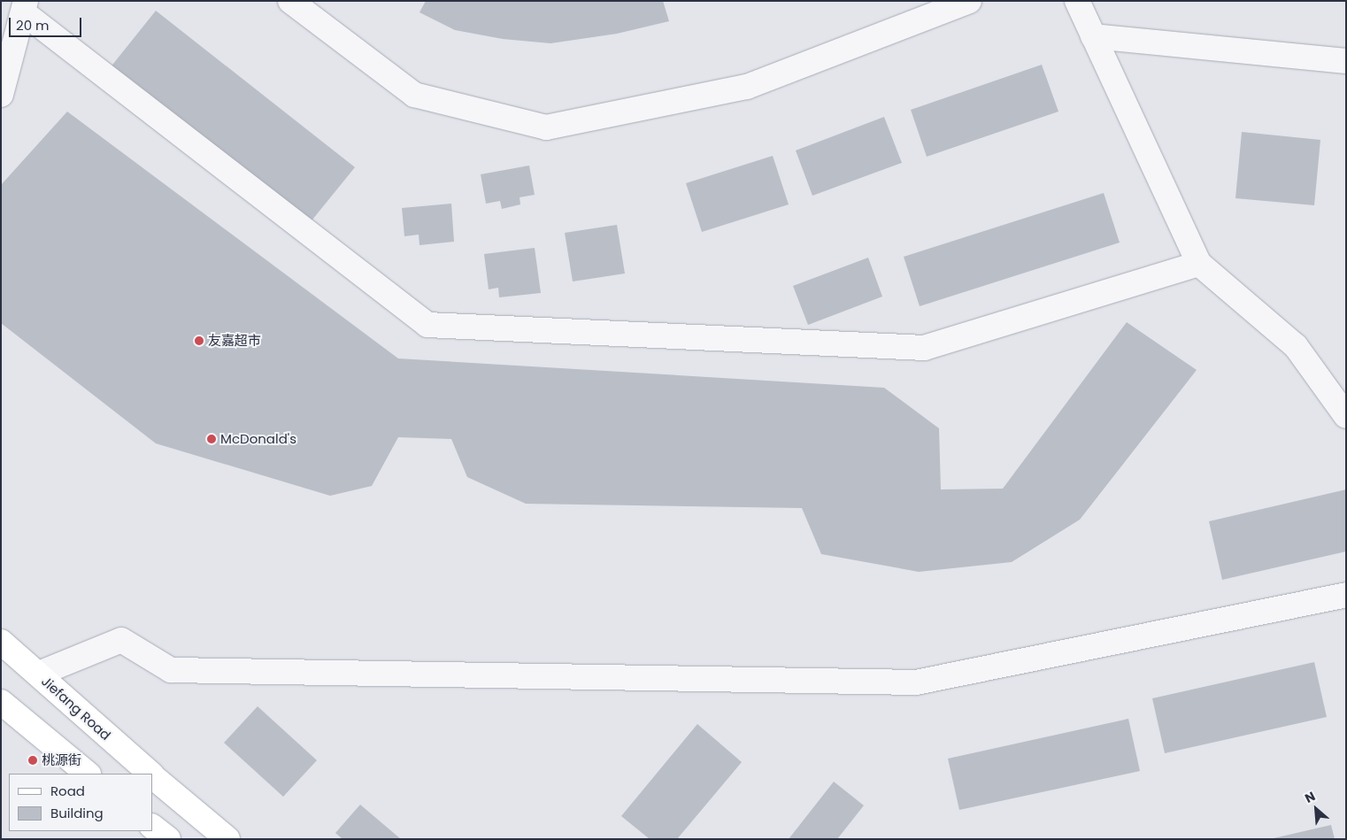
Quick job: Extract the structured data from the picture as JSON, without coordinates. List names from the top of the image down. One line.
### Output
{"streets":{"main road":["Jiefang Road"]},"places":["友嘉超市","McDonald's","桃源街"],"legend":["Road","Building"],"scale_bar":"20 m","north":"top left"}
